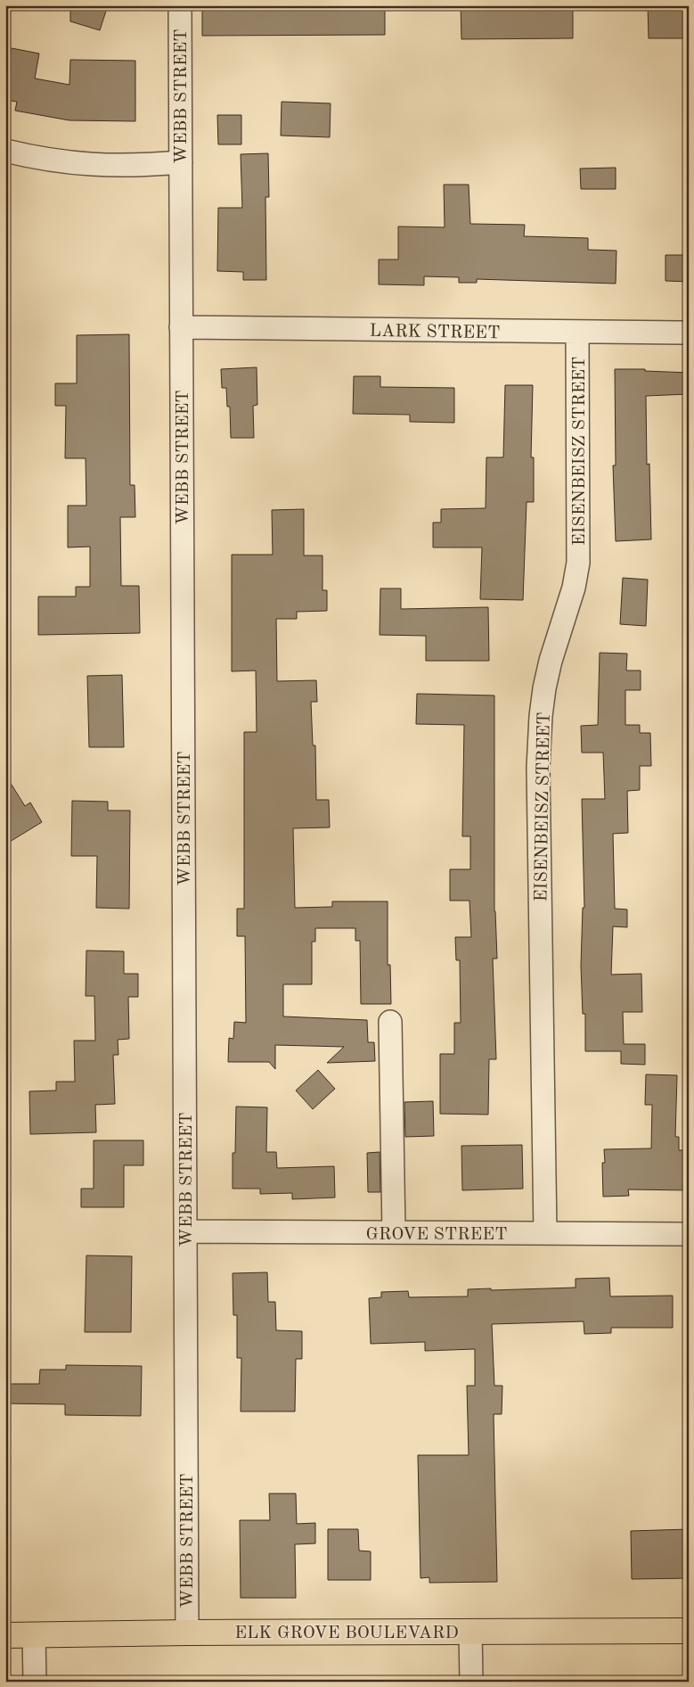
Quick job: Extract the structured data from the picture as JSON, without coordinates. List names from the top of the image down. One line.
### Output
{"streets":{"main road":["ELK GROVE BOULEVARD"],"street":["WEBB STREET","LARK STREET","EISENBEISZ STREET","GROVE STREET"]},"crossings":[["WEBB STREET","LARK STREET"],["WEBB STREET","GROVE STREET"],["WEBB STREET","ELK GROVE BOULEVARD"],["LARK STREET","EISENBEISZ STREET"],["EISENBEISZ STREET","GROVE STREET"]]}
